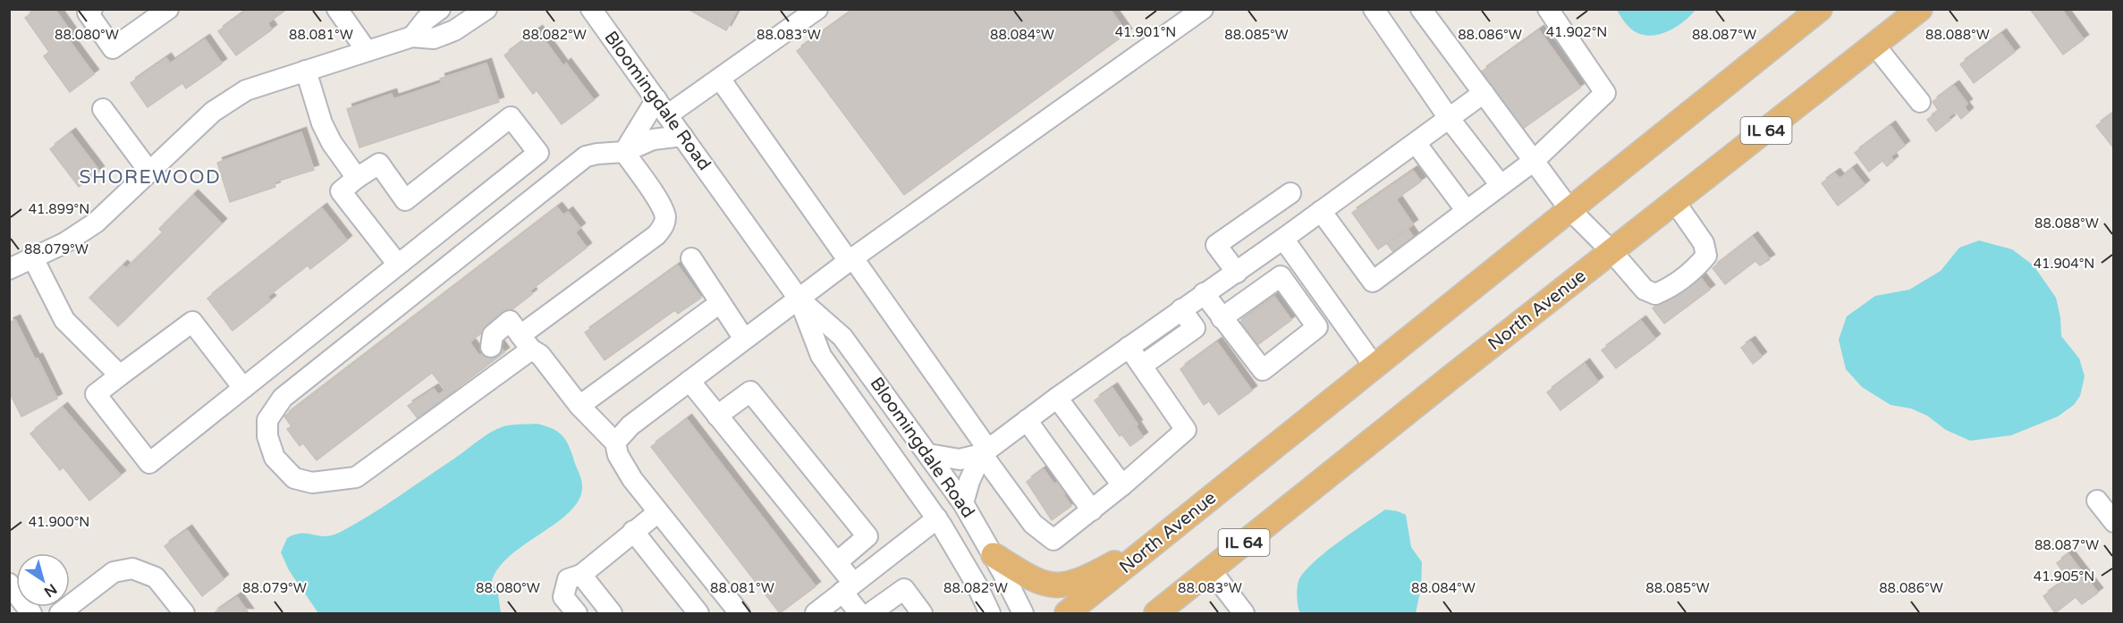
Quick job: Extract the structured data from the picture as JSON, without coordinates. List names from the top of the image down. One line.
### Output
{"streets":{"main road":["IL 64","North Avenue"],"street":["Bloomingdale Road"]},"districts":["SHOREWOOD"],"north":"bottom right","coordinates":["41.901°N","41.902°N","88.080°W","88.081°W","88.082°W","88.083°W","88.084°W","88.085°W","88.086°W","88.087°W","88.088°W","41.899°N","88.079°W","41.904°N","41.900°N","41.905°N"]}
